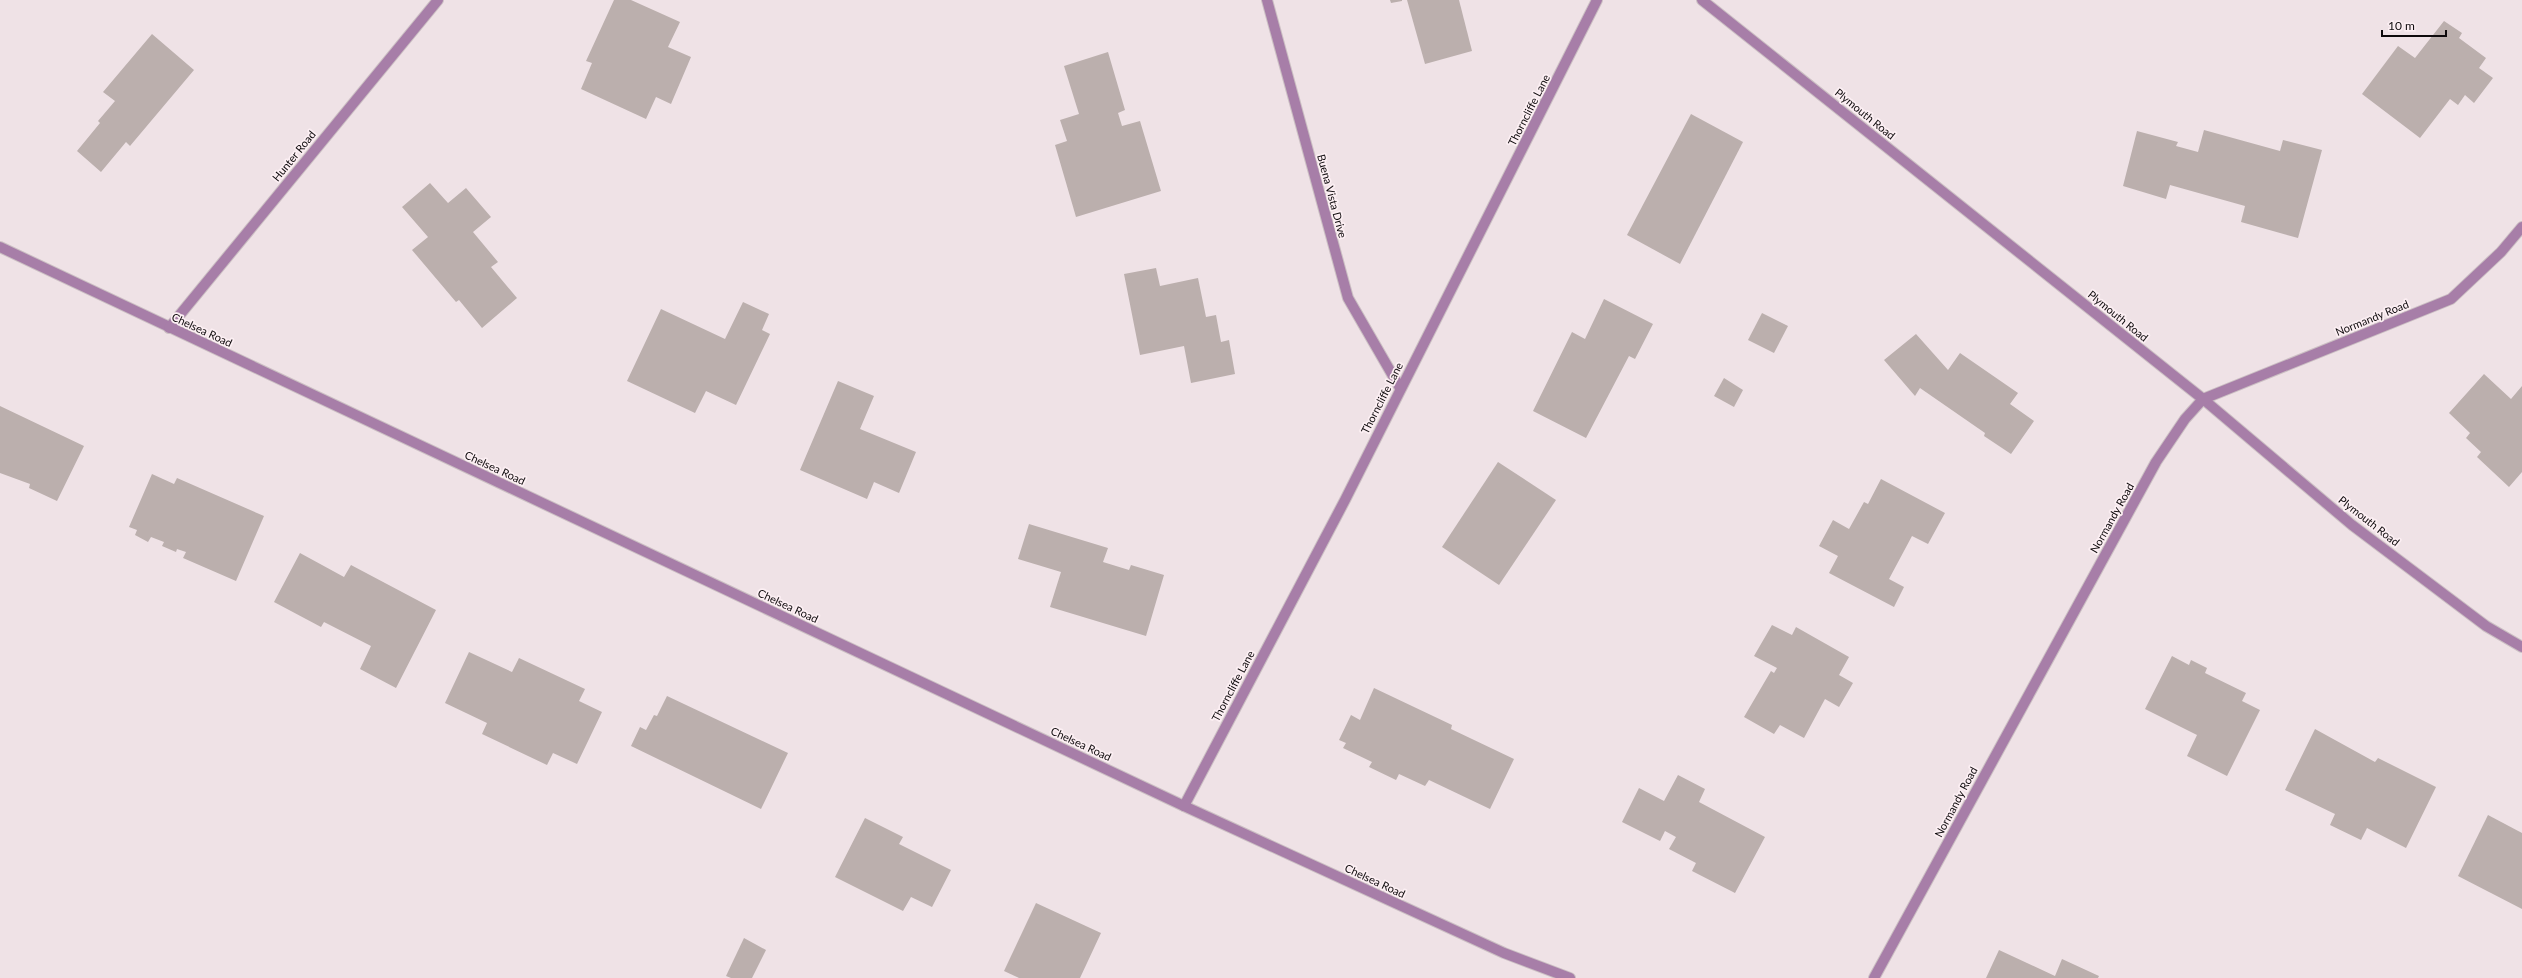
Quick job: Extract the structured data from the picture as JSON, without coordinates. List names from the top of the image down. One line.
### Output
{"streets":{"street":["Thorncliffe Lane","Plymouth Road","Hunter Road","Buena Vista Drive","Normandy Road","Chelsea Road"]},"crossings":[["Thorncliffe Lane","Buena Vista Drive"],["Thorncliffe Lane","Chelsea Road"],["Plymouth Road","Normandy Road"],["Hunter Road","Chelsea Road"]],"scale_bar":"10 m"}
